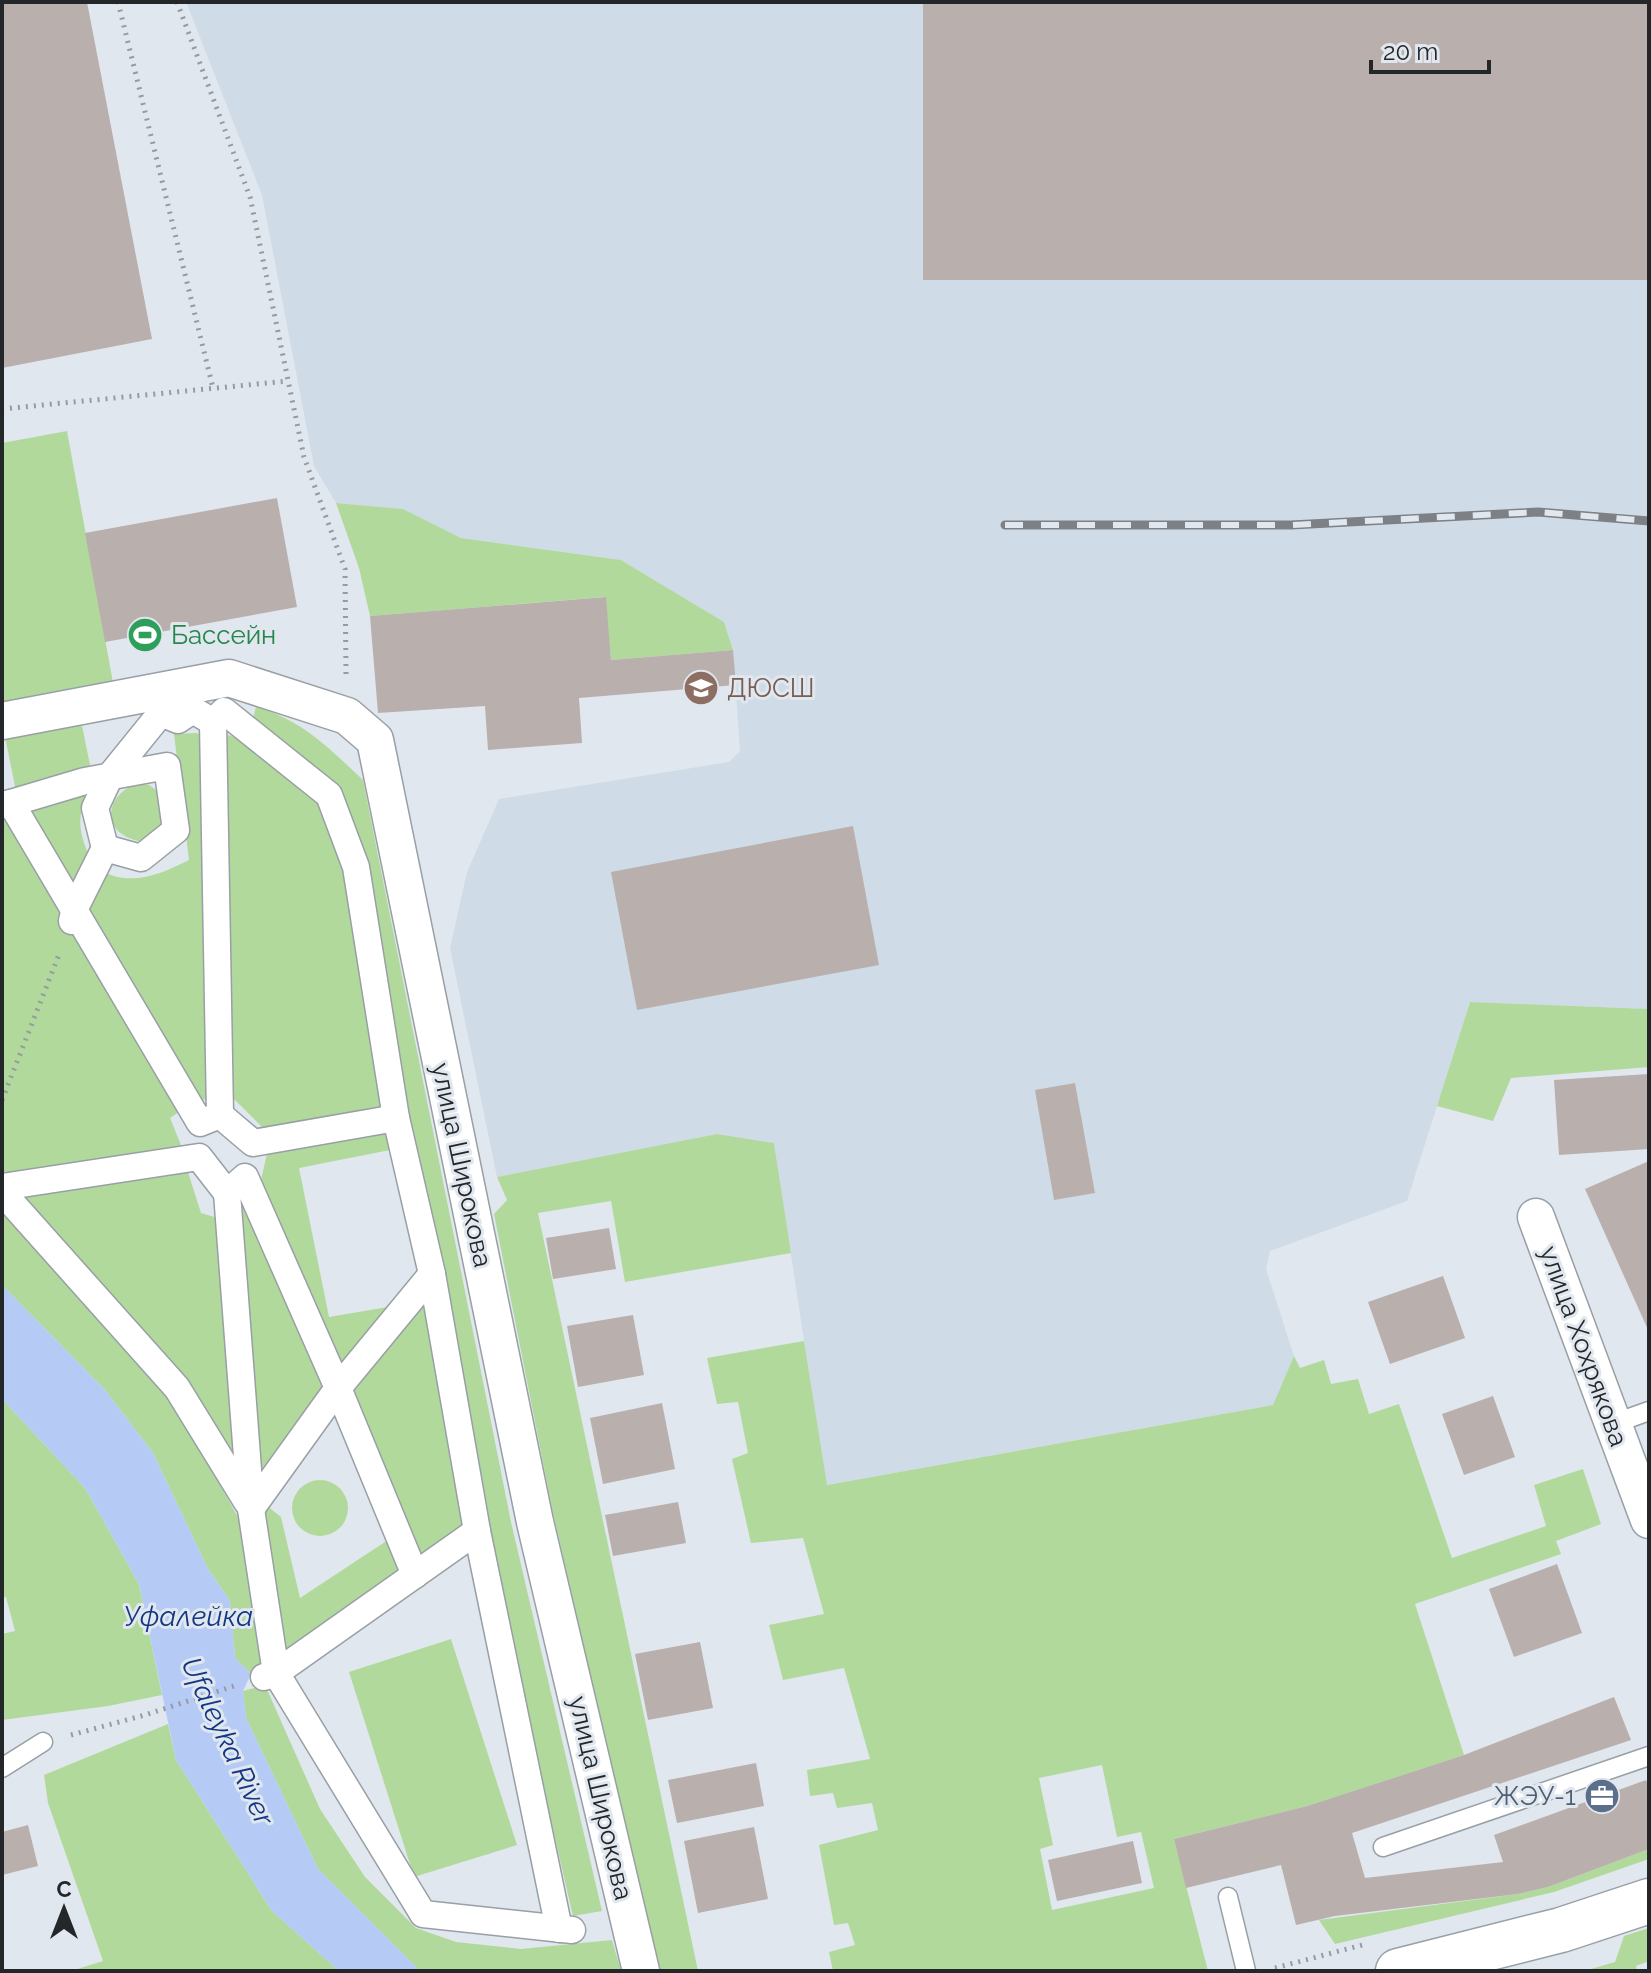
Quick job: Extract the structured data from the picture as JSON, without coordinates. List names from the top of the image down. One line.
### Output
{"streets":{"street":["улица Широкова","улица Хохрякова"]},"water":["Уфалейка","Ufaleyka River"],"places":{"sports":["Бассейн"],"school or university":["ДЮСШ"],"office":["ЖЭУ-1"]},"scale_bar":"20 m","north":"top"}
